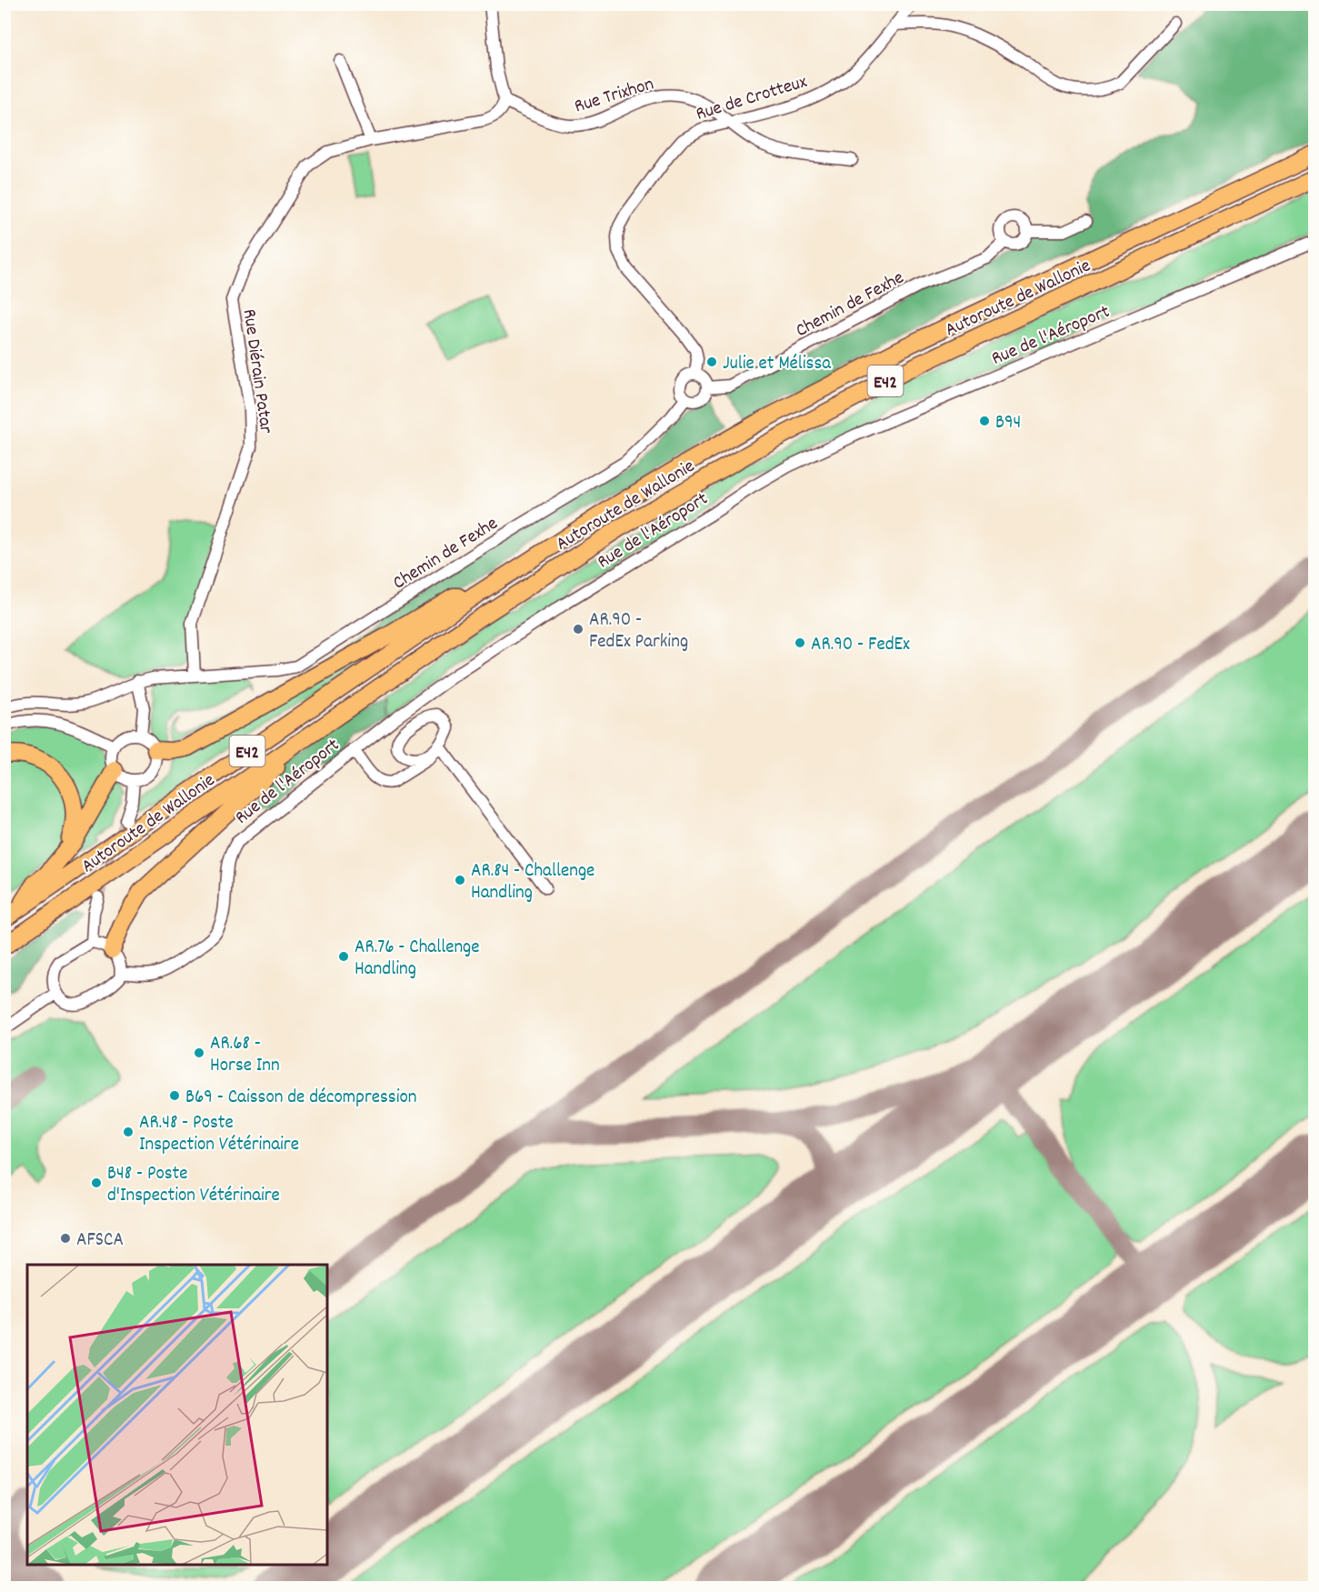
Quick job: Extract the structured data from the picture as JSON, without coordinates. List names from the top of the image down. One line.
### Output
{"streets":{"highway":["Autoroute de Wallonie","E42"],"street":["Rue Trixhon","Rue de Crotteux","Chemin de Fexhe","Rue de l'Aéroport","Rue Diérain Patar"]},"crossings":[["Rue Trixhon","Rue de Crotteux"],["Rue Trixhon","Rue Diérain Patar"],["Rue de Crotteux","Chemin de Fexhe"],["Chemin de Fexhe","Rue Diérain Patar"]],"places":["Julie et Mélissa","B94","AR.90 - FedEx Parking","AR.90 - FedEx","AR.84 - Challenge Handling","AR.76 - Challenge Handling","AR.68 - Horse Inn","B69 - Caisson de décompression","AR.48 - Poste Inspection Vétérinaire","B48 - Poste d'Inspection Vétérinaire","AFSCA"]}
